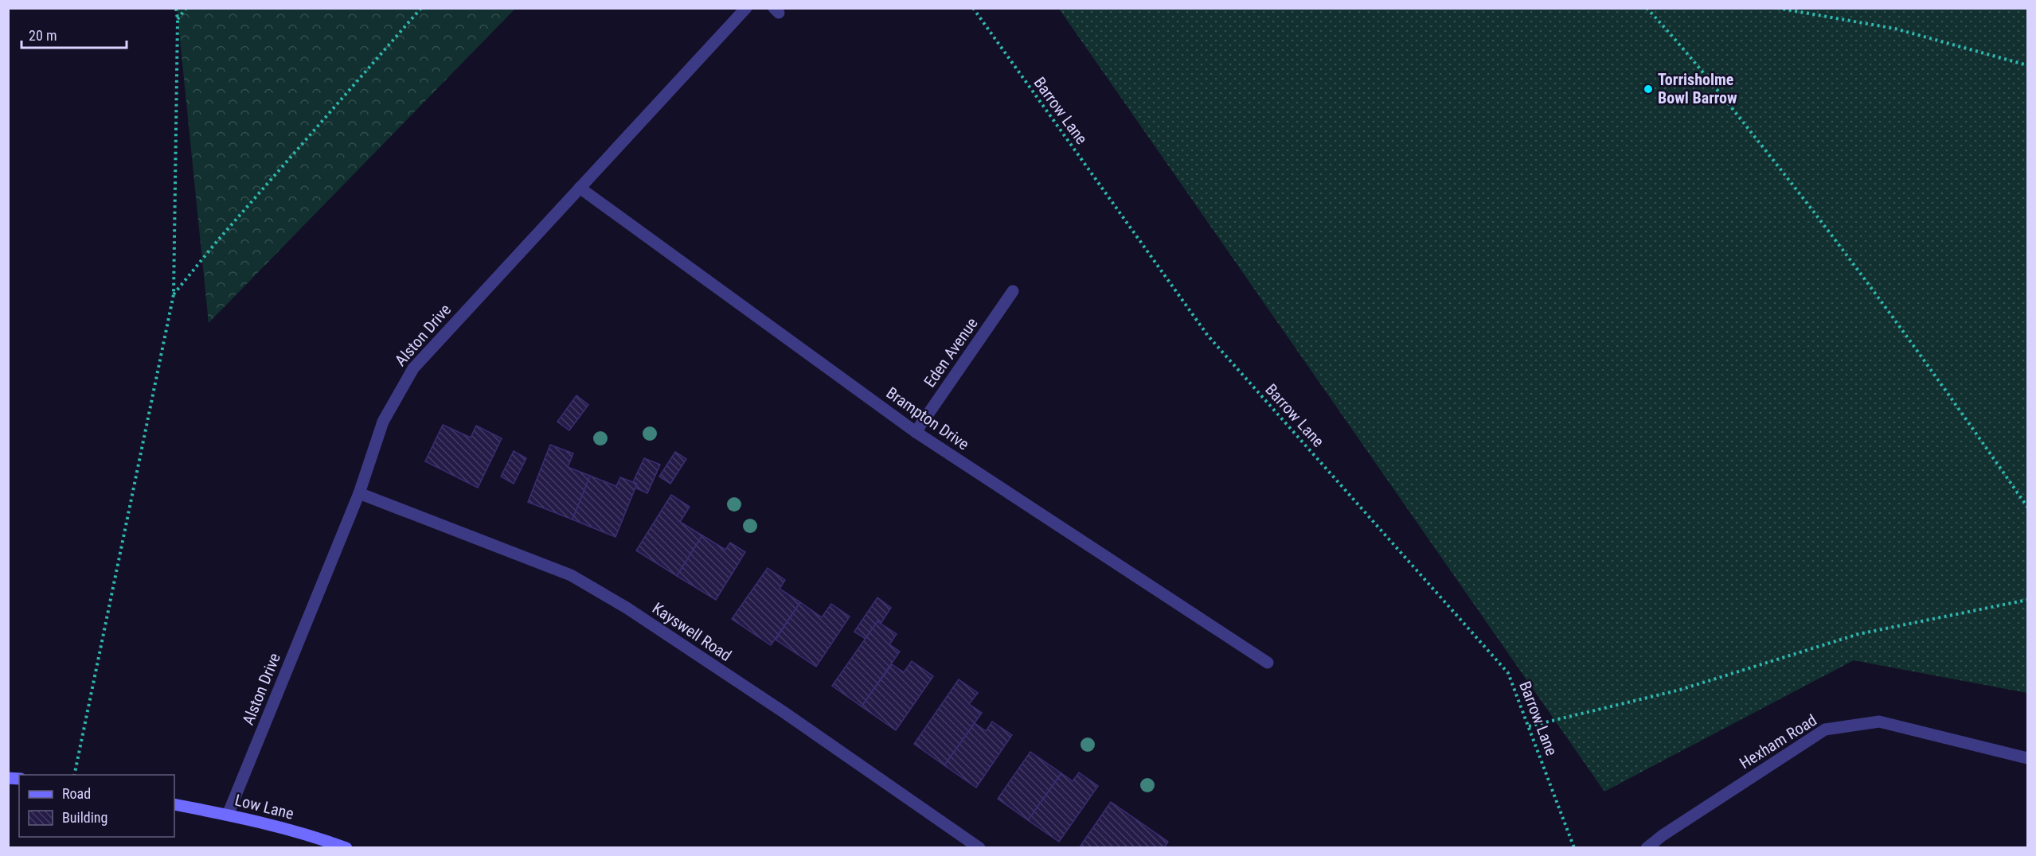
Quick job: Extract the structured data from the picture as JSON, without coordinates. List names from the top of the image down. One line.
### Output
{"streets":{"street":["Alston Drive","Eden Avenue","Brampton Drive","Kayswell Road","Hexham Road","Low Lane"],"path":["Barrow Lane"]},"crossings":[["Alston Drive","Brampton Drive"],["Alston Drive","Kayswell Road"],["Alston Drive","Low Lane"],["Eden Avenue","Brampton Drive"]],"places":["Torrisholme Bowl Barrow"],"legend":["Road","Building"],"scale_bar":"20 m"}
